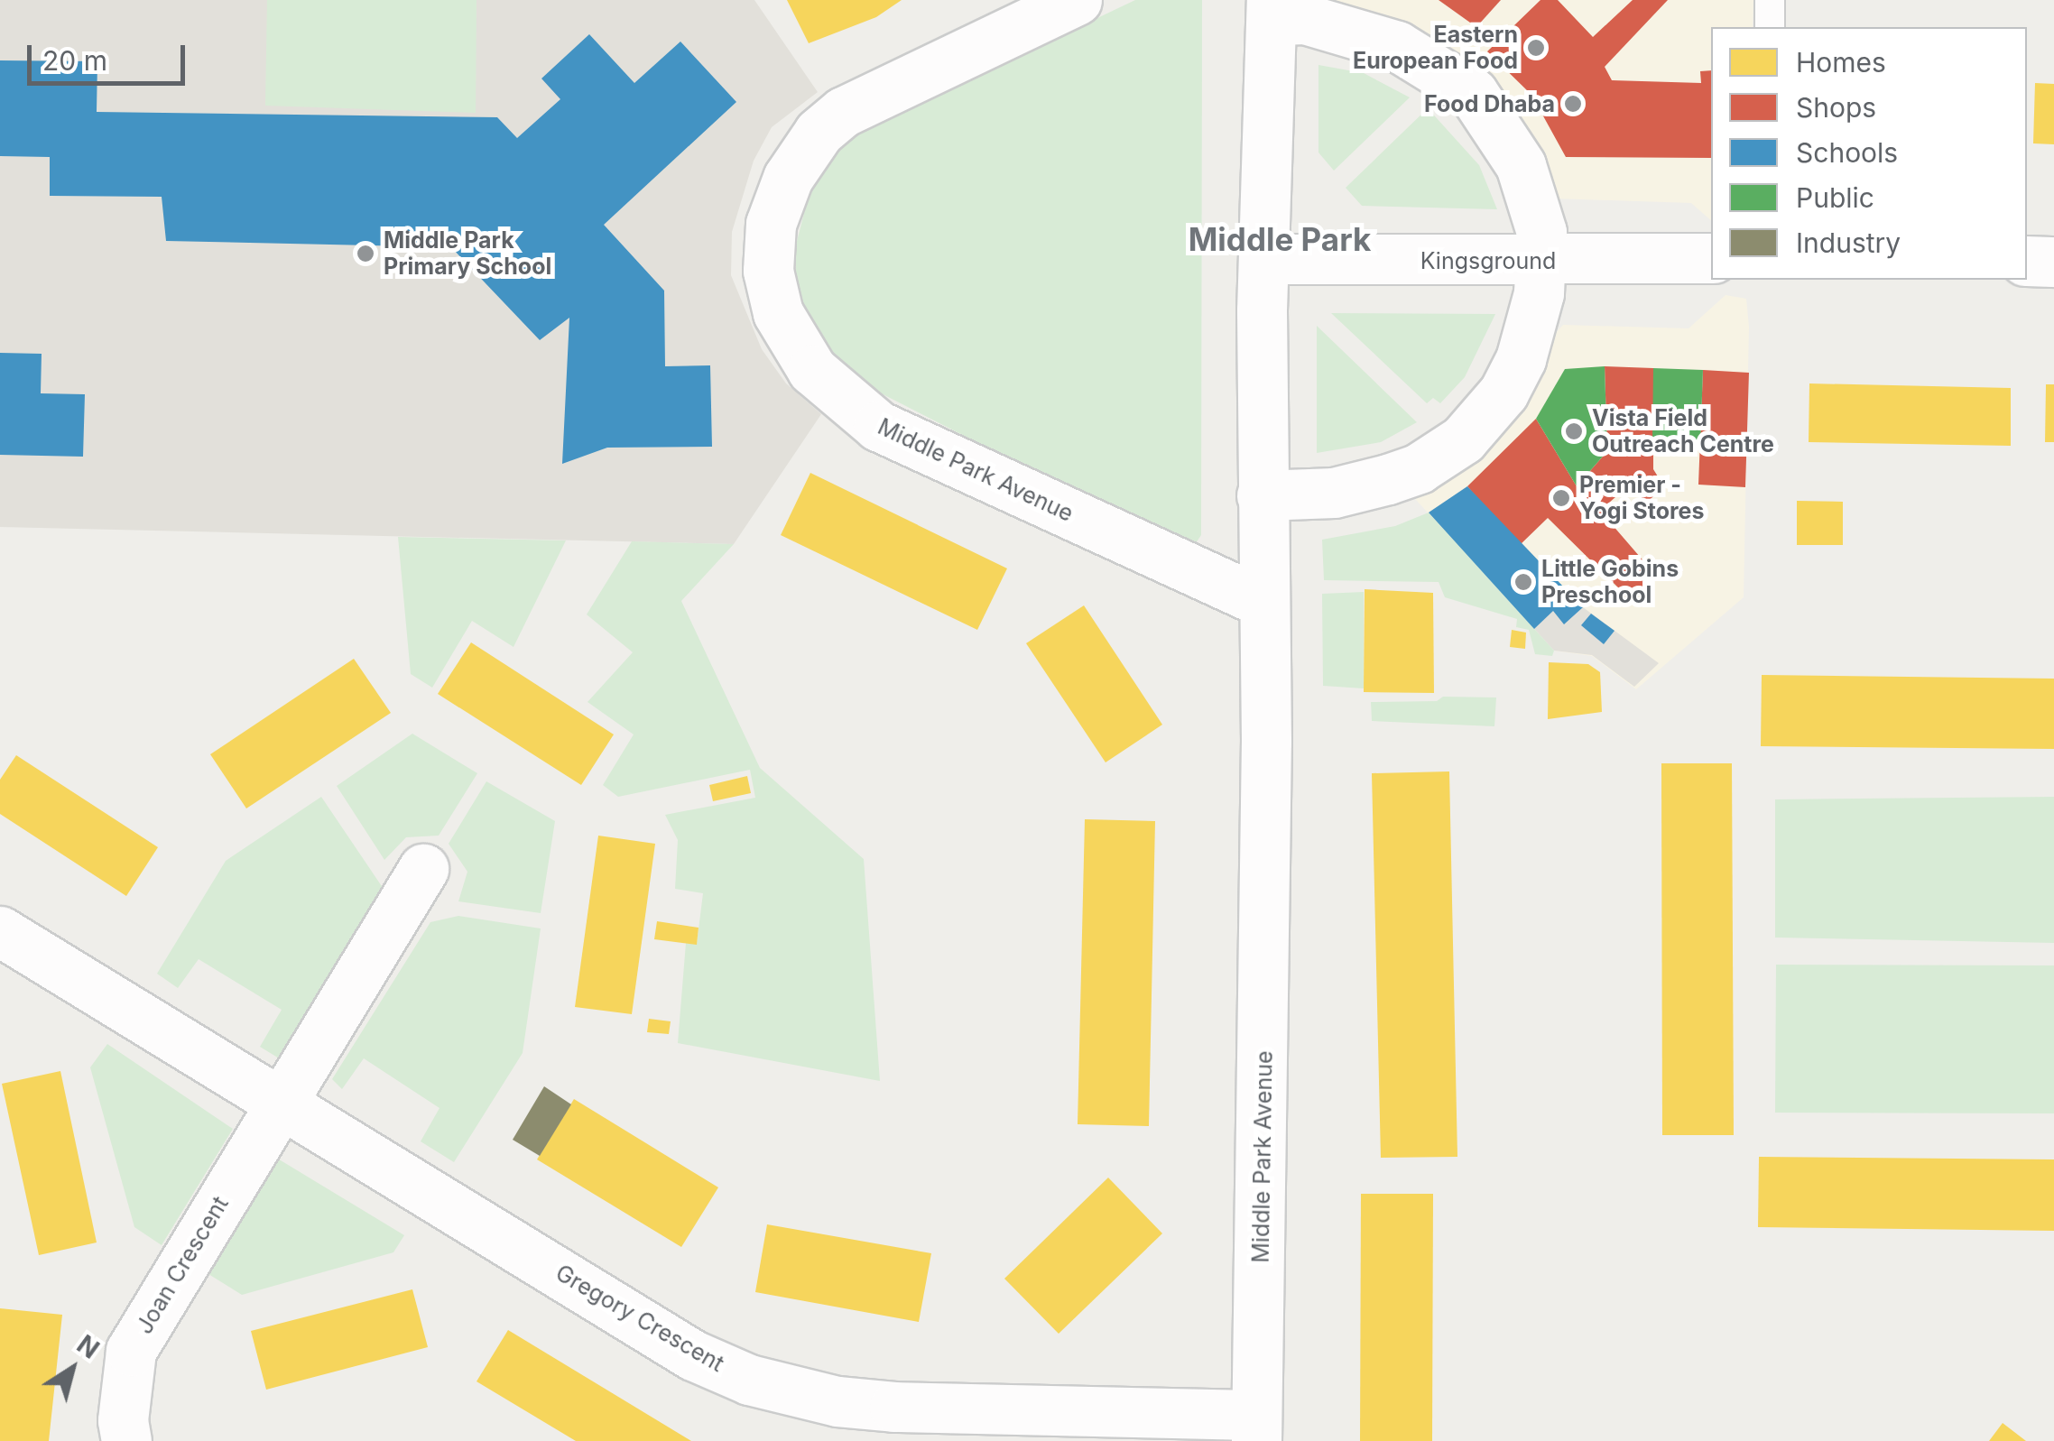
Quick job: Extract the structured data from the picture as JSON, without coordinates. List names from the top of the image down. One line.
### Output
{"streets":{"street":["Kingsground","Middle Park Avenue","Joan Crescent","Gregory Crescent"]},"crossings":[["Kingsground","Middle Park Avenue"],["Middle Park Avenue","Gregory Crescent"],["Joan Crescent","Gregory Crescent"]],"districts":["Middle Park"],"places":["Eastern European Food","Food Dhaba","Middle Park Primary School","Vista Field Outreach Centre","Premier - Yogi Stores","Little Gobins Preschool"],"legend":["Homes","Shops","Schools","Public","Industry"],"scale_bar":"20 m","north":"top right"}
